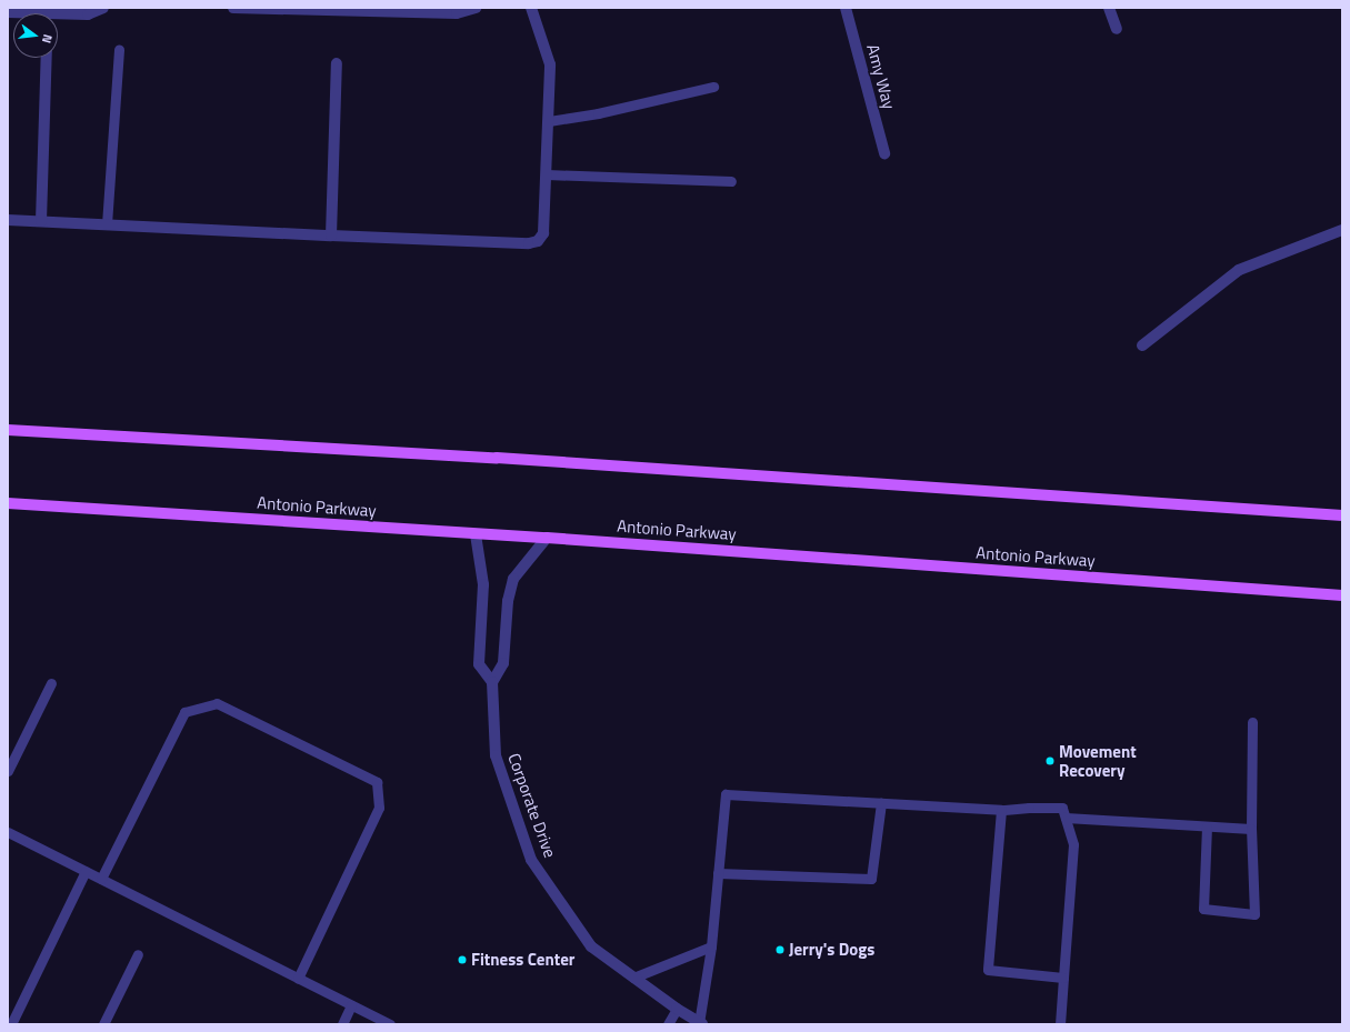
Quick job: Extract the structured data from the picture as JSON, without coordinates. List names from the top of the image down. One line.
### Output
{"streets":{"main road":["Antonio Parkway"],"street":["Amy Way","Corporate Drive"]},"places":["Movement Recovery","Jerry's Dogs","Fitness Center"],"north":"right"}
